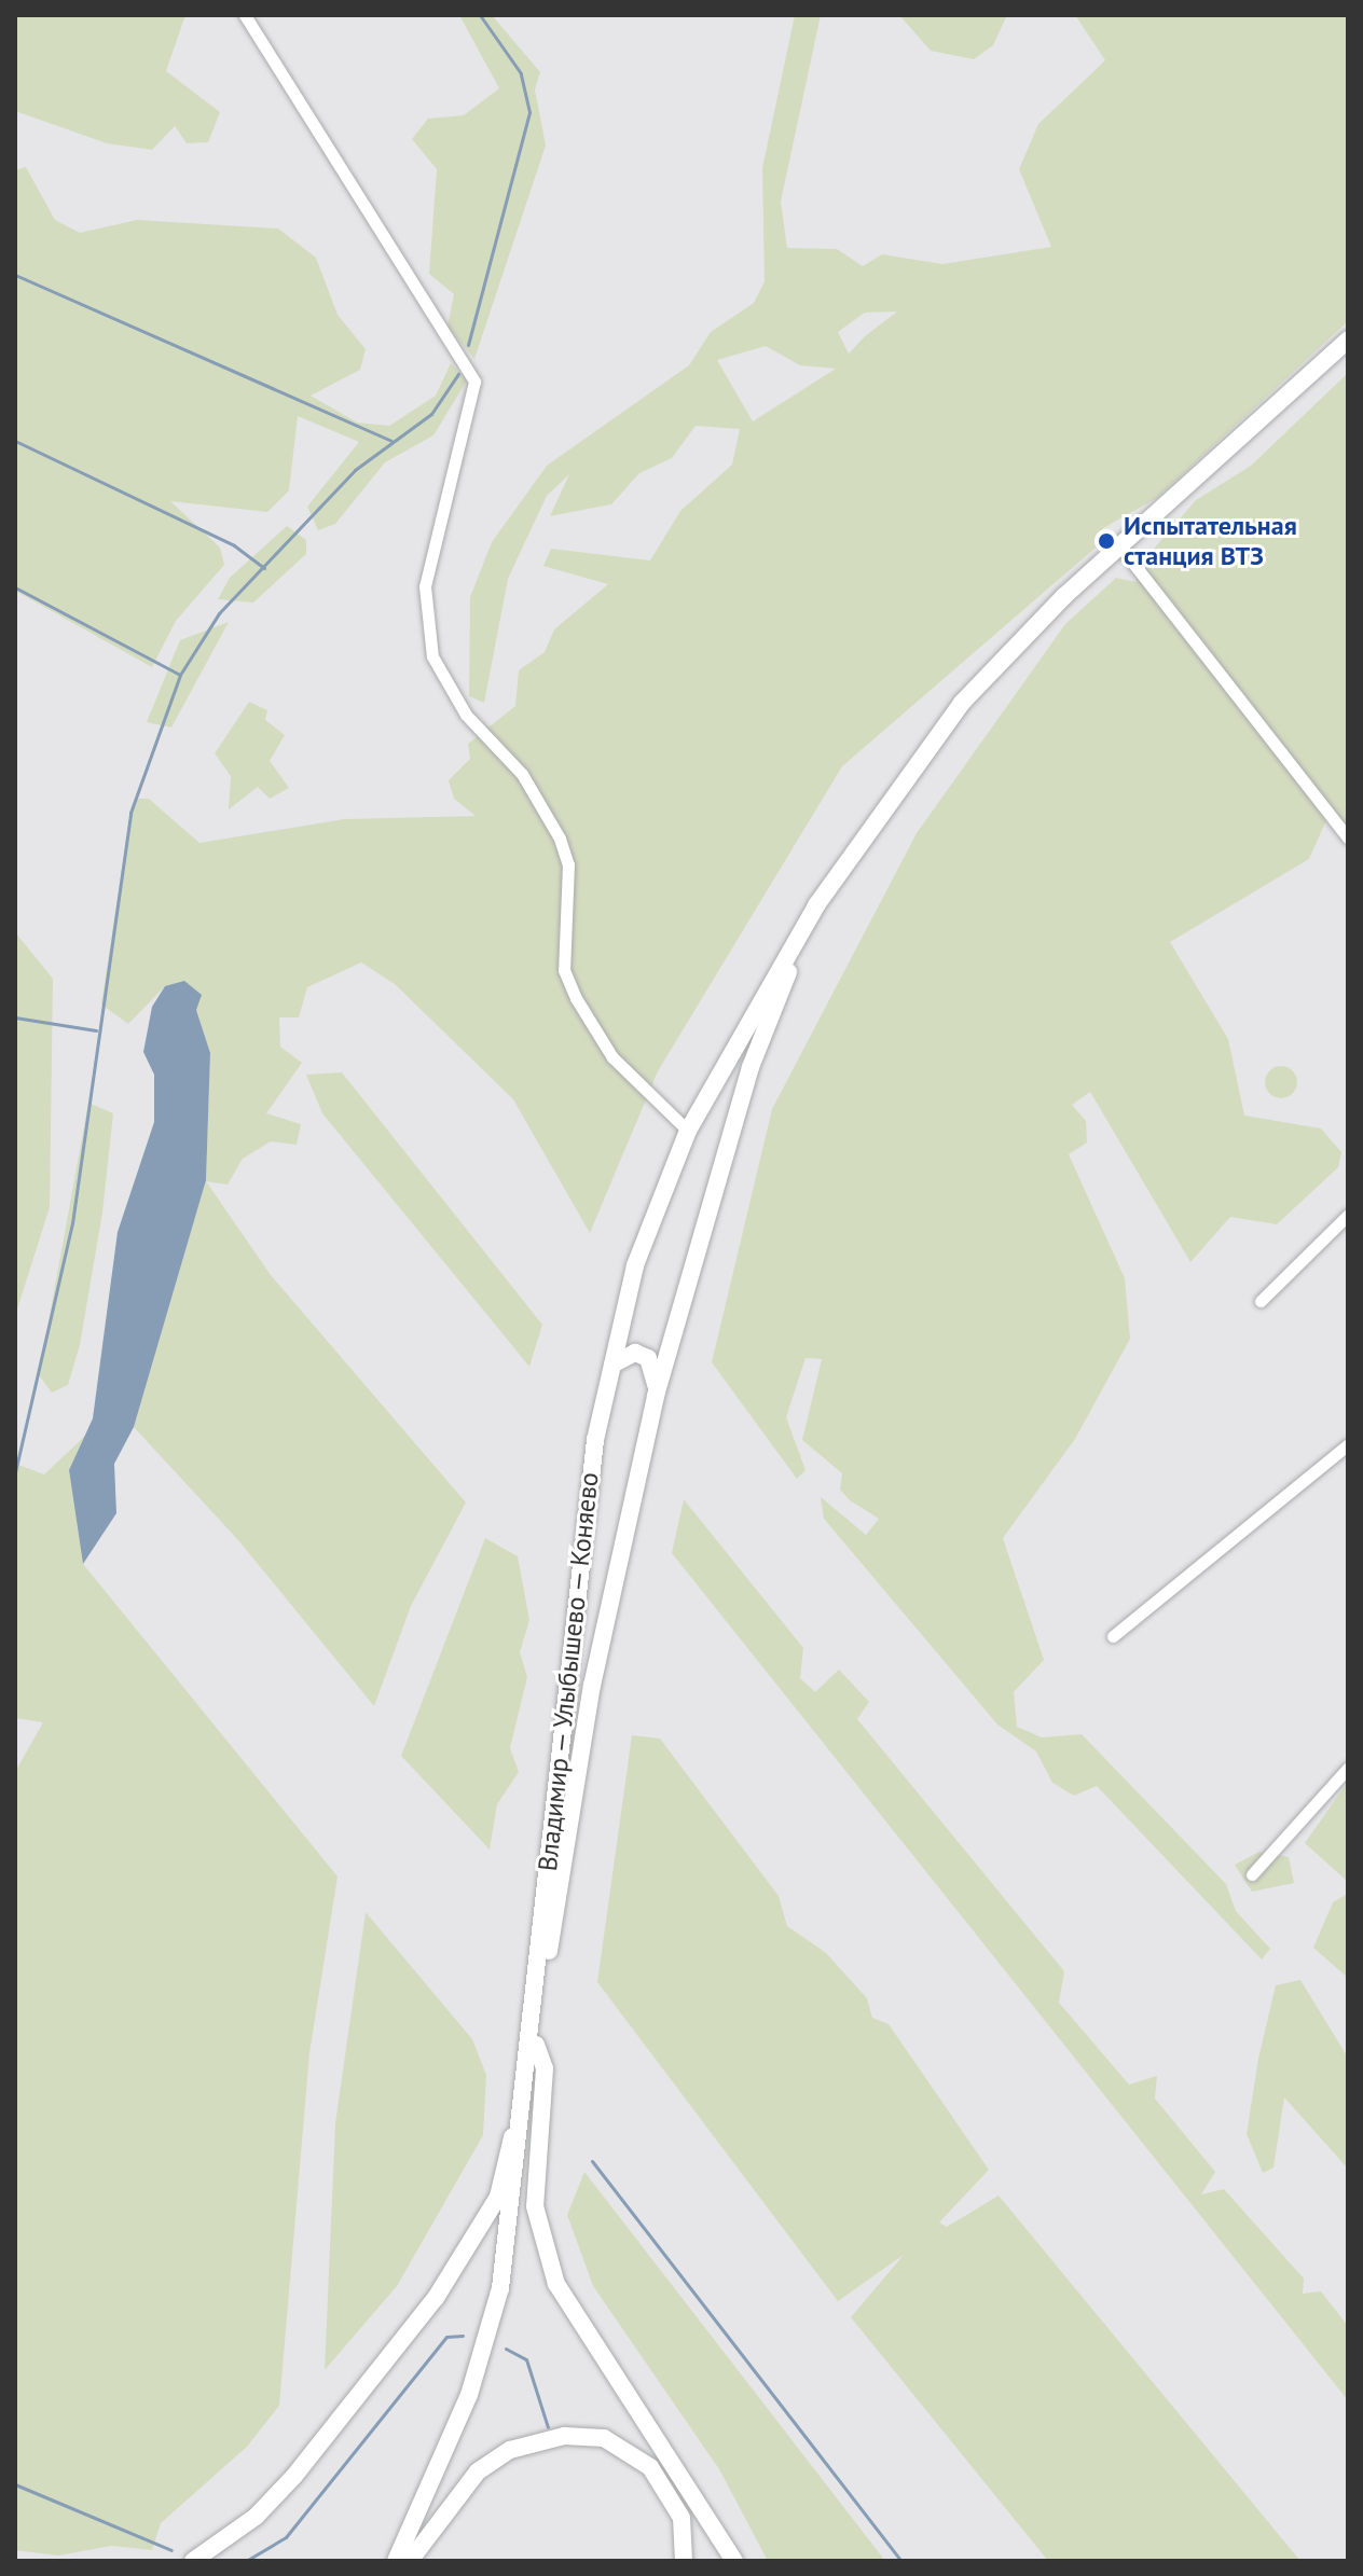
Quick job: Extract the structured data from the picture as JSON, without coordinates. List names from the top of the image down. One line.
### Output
{"streets":{"main road":["Владимир — Улыбышево — Коняево"]},"places":["Испытательная станция ВТЗ"]}
